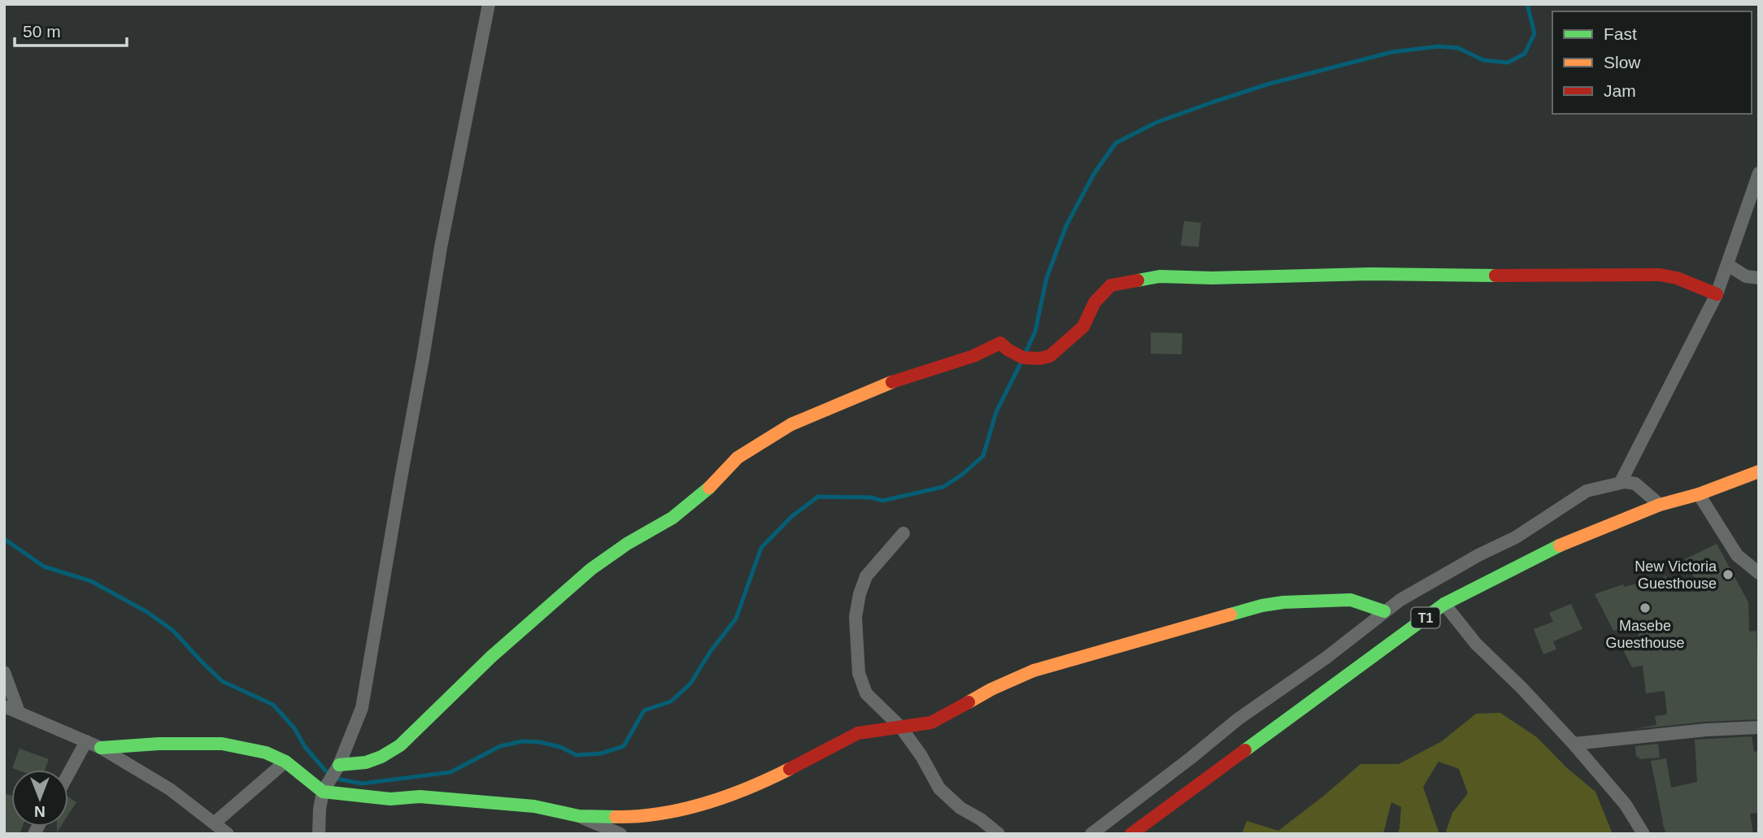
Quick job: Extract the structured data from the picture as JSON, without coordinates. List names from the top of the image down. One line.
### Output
{"streets":{"main road":["T1"]},"places":["New Victoria Guesthouse","Masebe Guesthouse"],"legend":["Fast","Slow","Jam"],"scale_bar":"50 m","north":"bottom"}
